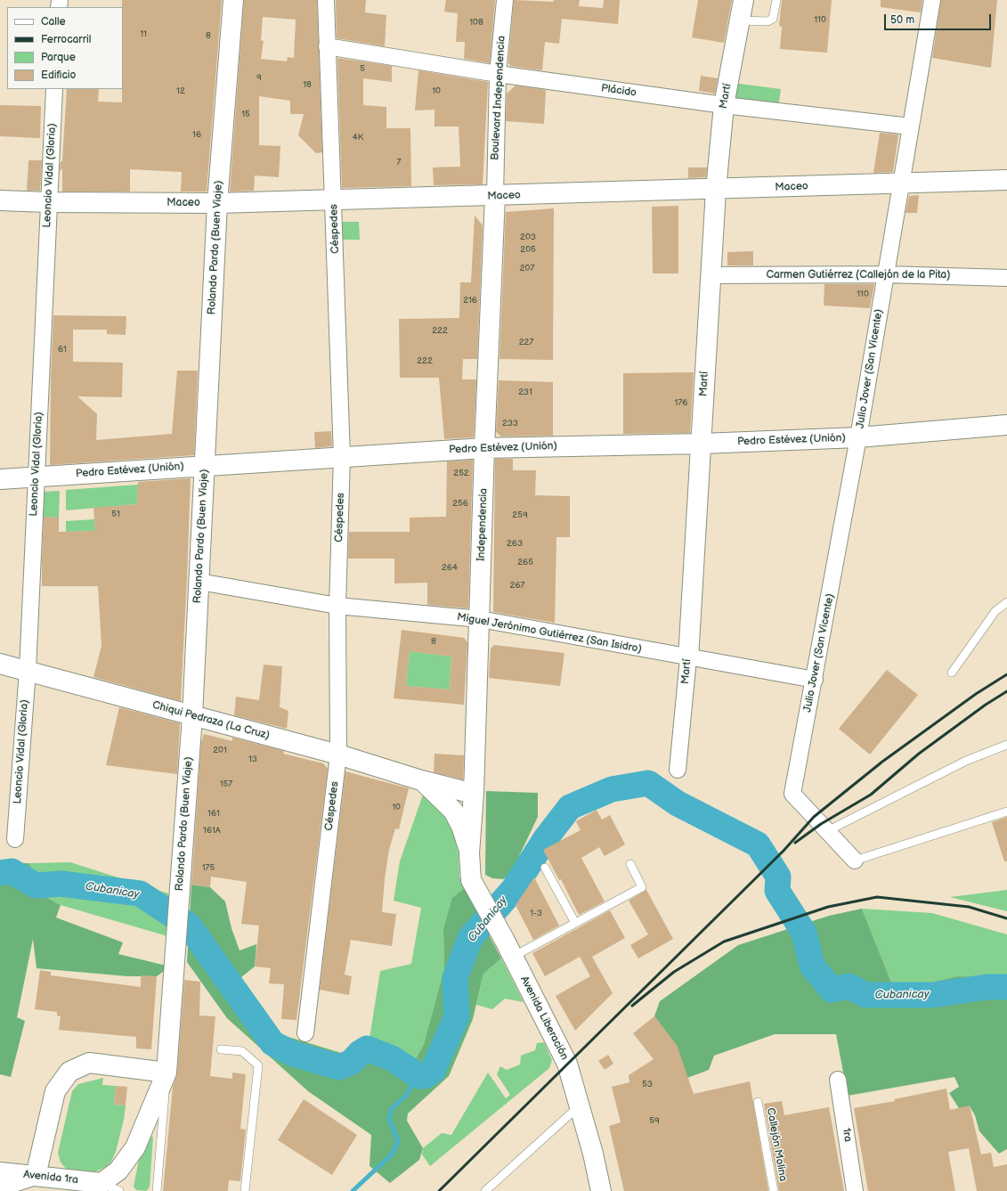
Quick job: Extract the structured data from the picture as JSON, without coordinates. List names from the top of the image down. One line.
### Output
{"streets":{"main road":["Martí","Maceo","Rolando Pardo (Buen Viaje)","Pedro Estévez (Unión)","Independencia","Chiqui Pedraza (La Cruz)","Avenida Liberación","Avenida 1ra"],"street":["Plácido","Boulevard Independencia","Leoncio Vidal (Gloria)","Céspedes","Carmen Gutiérrez (Callejón de la Pita)","Julio Jover (San Vicente)","Miguel Jerónimo Gutiérrez (San Isidro)","1ra"],"lane":["Callejón Molina"]},"crossings":[["Plácido","Martí"],["Plácido","Boulevard Independencia"],["Plácido","Céspedes"],["Plácido","Julio Jover (San Vicente)"],["Martí","Maceo"],["Martí","Carmen Gutiérrez (Callejón de la Pita)"],["Martí","Pedro Estévez (Unión)"],["Martí","Miguel Jerónimo Gutiérrez (San Isidro)"],["Boulevard Independencia","Maceo"],["Boulevard Independencia","Independencia"],["Leoncio Vidal (Gloria)","Maceo"],["Leoncio Vidal (Gloria)","Pedro Estévez (Unión)"],["Leoncio Vidal (Gloria)","Chiqui Pedraza (La Cruz)"],["Maceo","Céspedes"],["Maceo","Rolando Pardo (Buen Viaje)"],["Maceo","Julio Jover (San Vicente)"],["Maceo","Independencia"],["Céspedes","Pedro Estévez (Unión)"],["Céspedes","Miguel Jerónimo Gutiérrez (San Isidro)"],["Céspedes","Chiqui Pedraza (La Cruz)"],["Rolando Pardo (Buen Viaje)","Pedro Estévez (Unión)"],["Rolando Pardo (Buen Viaje)","Miguel Jerónimo Gutiérrez (San Isidro)"],["Rolando Pardo (Buen Viaje)","Chiqui Pedraza (La Cruz)"],["Rolando Pardo (Buen Viaje)","Avenida 1ra"],["Carmen Gutiérrez (Callejón de la Pita)","Julio Jover (San Vicente)"],["Julio Jover (San Vicente)","Pedro Estévez (Unión)"],["Julio Jover (San Vicente)","Miguel Jerónimo Gutiérrez (San Isidro)"],["Pedro Estévez (Unión)","Independencia"],["Independencia","Miguel Jerónimo Gutiérrez (San Isidro)"],["Independencia","Chiqui Pedraza (La Cruz)"],["Independencia","Avenida Liberación"],["Chiqui Pedraza (La Cruz)","Avenida Liberación"]],"water":["Cubanicay"],"house_numbers":["110","108","11","8","5","9","18","12","10","15","16","4K","7","203","205","207","110","216","222","227","61","222","231","176","233","252","256","51","259","263","265","264","267","8","201","13","157","10","161","161A","175","1-3","53","59"],"legend":["Calle","Ferrocarril","Parque","Edificio"],"scale_bar":"50 m"}
